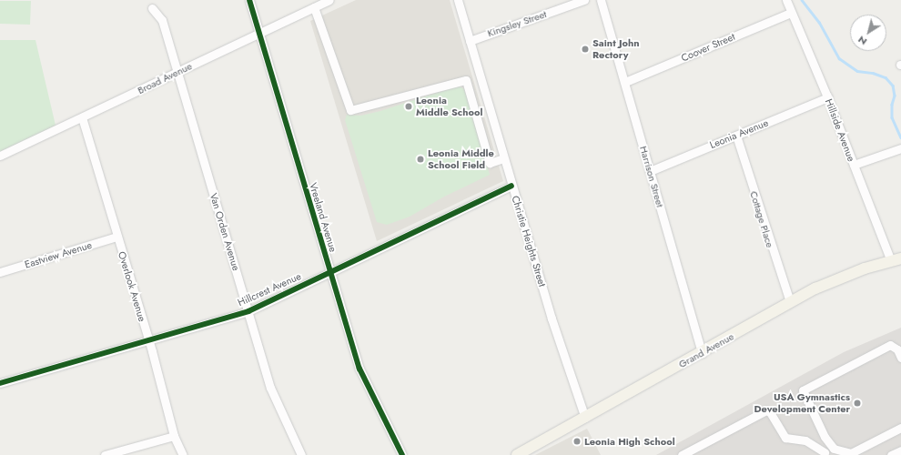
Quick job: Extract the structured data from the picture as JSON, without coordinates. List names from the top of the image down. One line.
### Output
{"streets":{"main road":["Grand Avenue"],"street":["Kingsley Street","Coover Street","Broad Avenue","Hillside Avenue","Leonia Avenue","Harrison Street","Vreeland Avenue","Cottage Place","Van Orden Avenue","Christie Heights Street","Eastview Avenue","Overlook Avenue","Hillcrest Avenue"]},"crossings":[["Kingsley Street","Christie Heights Street"],["Coover Street","Hillside Avenue"],["Coover Street","Harrison Street"],["Broad Avenue","Vreeland Avenue"],["Broad Avenue","Van Orden Avenue"],["Broad Avenue","Overlook Avenue"],["Hillside Avenue","Leonia Avenue"],["Hillside Avenue","Grand Avenue"],["Leonia Avenue","Harrison Street"],["Leonia Avenue","Cottage Place"],["Harrison Street","Grand Avenue"],["Vreeland Avenue","Hillcrest Avenue"],["Cottage Place","Grand Avenue"],["Van Orden Avenue","Hillcrest Avenue"],["Christie Heights Street","Hillcrest Avenue"],["Christie Heights Street","Grand Avenue"],["Eastview Avenue","Overlook Avenue"],["Overlook Avenue","Hillcrest Avenue"]],"places":["Saint John Rectory","Leonia Middle School","Leonia Middle School Field","USA Gymnastics Development Center","Leonia High School"],"north":"bottom left"}
